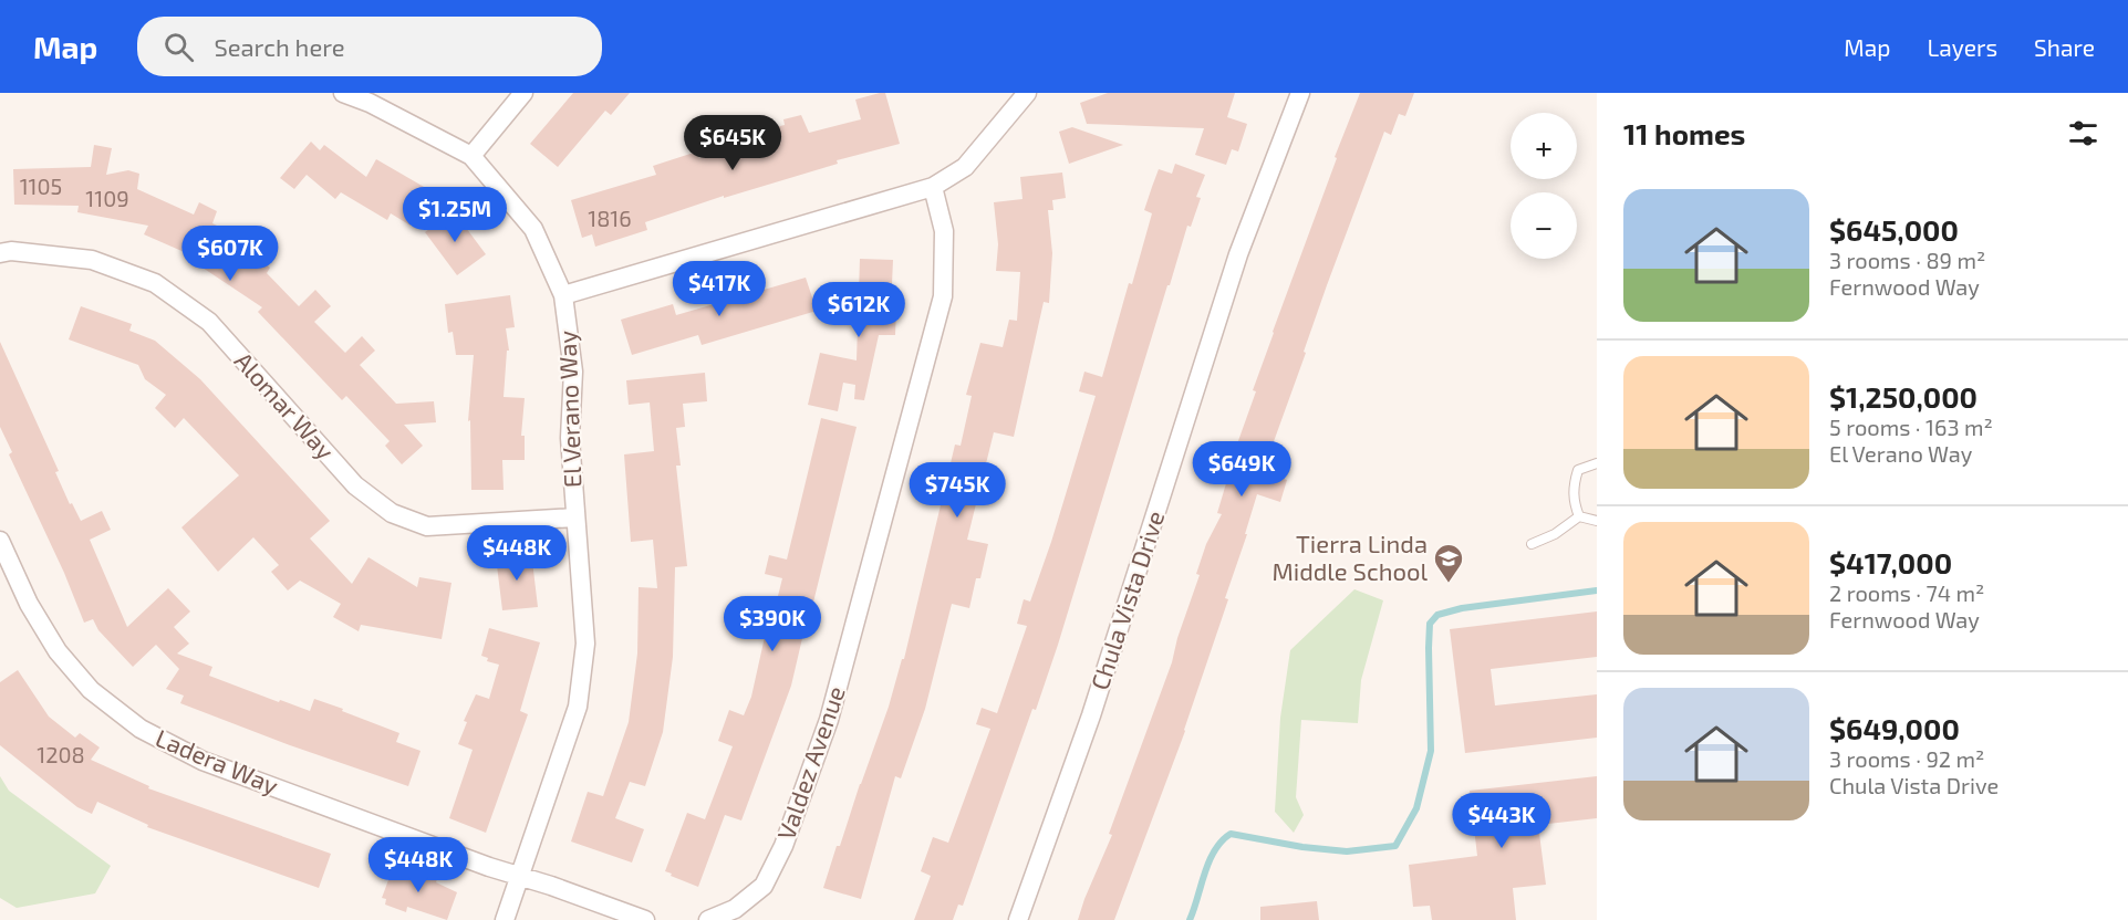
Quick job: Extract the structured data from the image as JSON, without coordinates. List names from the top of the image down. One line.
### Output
{"streets":{"street":["Alomar Way","El Verano Way","Chula Vista Drive","Ladera Way","Valdez Avenue"]},"crossings":[["Alomar Way","El Verano Way"],["El Verano Way","Ladera Way"]],"places":{"school or university":["Tierra Linda Middle School"]},"house_numbers":["1105","1109","1816","1208"],"page":{"header":"Map","search":"Search here","nav":["Map","Layers","Share"],"heading":"11 homes","map_buttons":["+","−"],"price":["$645K","$1.25M","$607K","$417K","$612K","$649K","$745K","$448K","$390K","$443K","$448K"],"list":[{"name":"$645,000","note":"3 rooms · 89 m² · Fernwood Way"},{"name":"$1,250,000","note":"5 rooms · 163 m² · El Verano Way"},{"name":"$417,000","note":"2 rooms · 74 m² · Fernwood Way"},{"name":"$649,000","note":"3 rooms · 92 m² · Chula Vista Drive"}]}}
